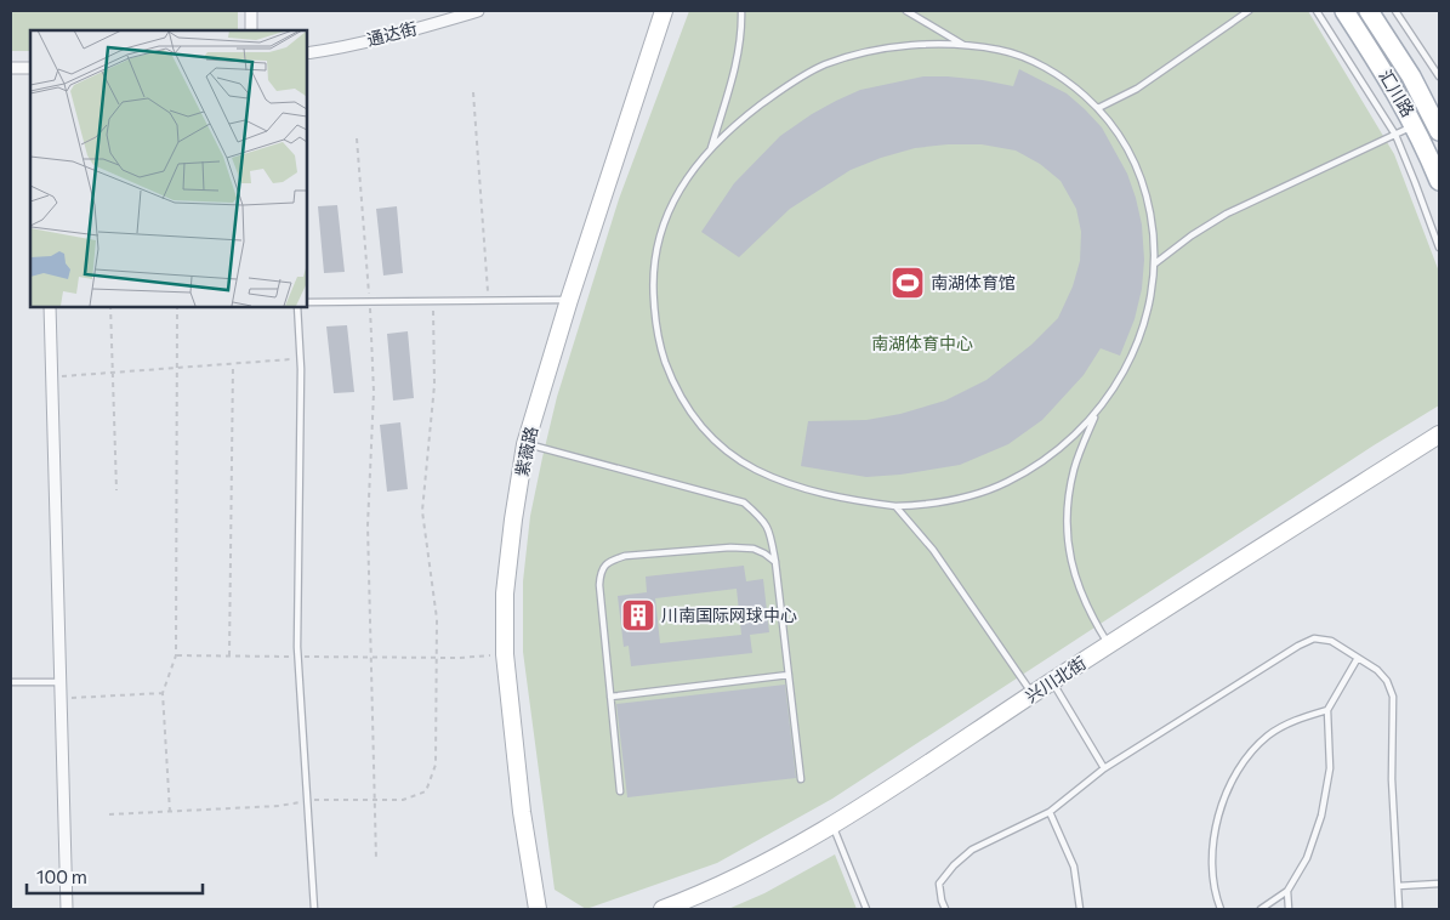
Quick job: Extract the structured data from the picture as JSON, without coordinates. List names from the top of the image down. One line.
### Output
{"streets":{"main road":["汇川路","紫薇路","兴川北街"],"street":["通达街"]},"parks":["南湖体育中心"],"places":{"sports":["南湖体育馆"],"building":["川南国际网球中心"]},"scale_bar":"100 m"}
